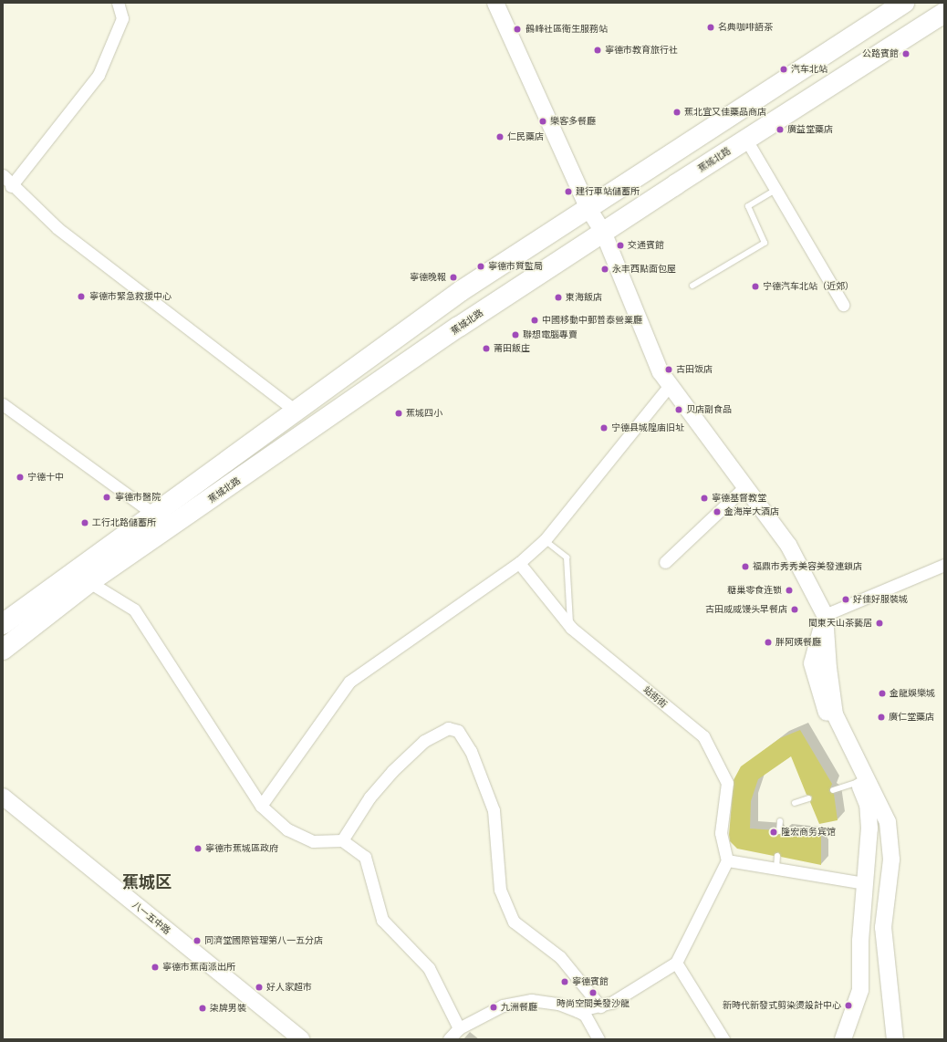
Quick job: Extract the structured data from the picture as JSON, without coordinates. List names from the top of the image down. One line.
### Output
{"streets":{"highway":["蕉城北路"],"street":["站街街","八一五中路"]},"districts":["蕉城区"],"places":["名典咖啡語茶","鶴峰社區衛生服務站","寧德市教育旅行社","公路賓館","汽车北站","蕉北宜又佳藥品商店","樂客多餐廳","廣益堂藥店","仁民藥店","建行車站儲蓄所","交通賓館","寧德市質監局","永丰西點面包屋","寧德晚報","宁德汽车北站（近郊）","寧德市緊急救援中心","東海飯店","中國移動中郵普泰營業廳","聯想電腦專賣","莆田飯庄","古田饭店","贝店副食品","蕉城四小","宁德县城隍庙旧址","宁德十中","寧德市醫院","寧德基督教堂","金海岸大酒店","工行北路儲蓄所","福鼎市秀秀美容美發連鎖店","糖巢零食连锁","好佳好服裝城","古田威威馒头早餐店","閩東天山茶藝居","胖阿姨餐廳","金龍娛樂城","廣仁堂藥店","隆宏商务宾馆","寧德市蕉城區政府","同濟堂國際管理第八一五分店","寧德市蕉南派出所","寧德賓館","好人家超市","時尚空間美發沙龍","新時代新發式剪染燙設計中心","九洲餐廳","柒牌男裝"]}
